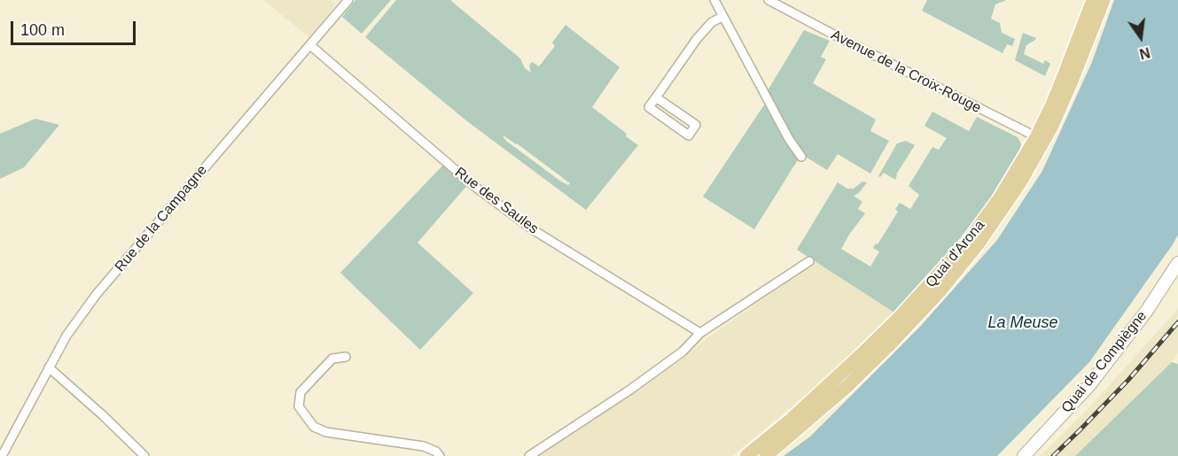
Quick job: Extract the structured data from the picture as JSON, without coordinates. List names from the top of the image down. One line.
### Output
{"streets":{"main road":["Quai d'Arona","Quai de Compiègne"],"street":["Avenue de la Croix-Rouge","Rue des Saules","Rue de la Campagne"]},"crossings":[["Avenue de la Croix-Rouge","Quai d'Arona"],["Rue des Saules","Rue de la Campagne"]],"water":["La Meuse"],"scale_bar":"100 m","north":"bottom"}
